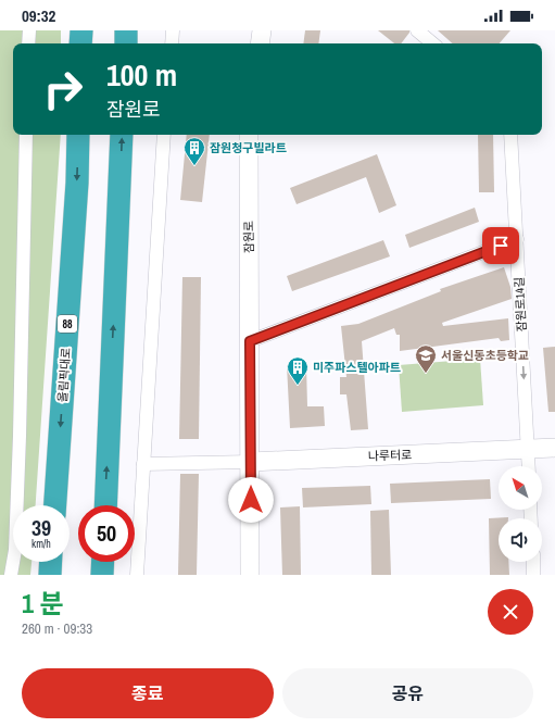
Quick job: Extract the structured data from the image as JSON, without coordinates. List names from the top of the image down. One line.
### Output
{"streets":{"highway":["88","올림픽대로"],"main road":["잠원로","나루터로"],"street":["잠원로14길"]},"crossings":[["잠원로","나루터로"],["잠원로14길","나루터로"]],"one_way":["잠원로14길"],"places":{"building":["잠원청구빌라트","미주파스텔아파트"],"school or university":["서울신동초등학교"]},"north":"top left","page":{"status":"09:32","turn":["100 m","잠원로"],"speed":"39 km/h","limit":"50","heading":["1 분","260 m · 09:33"],"buttons":["종료","공유"]}}
